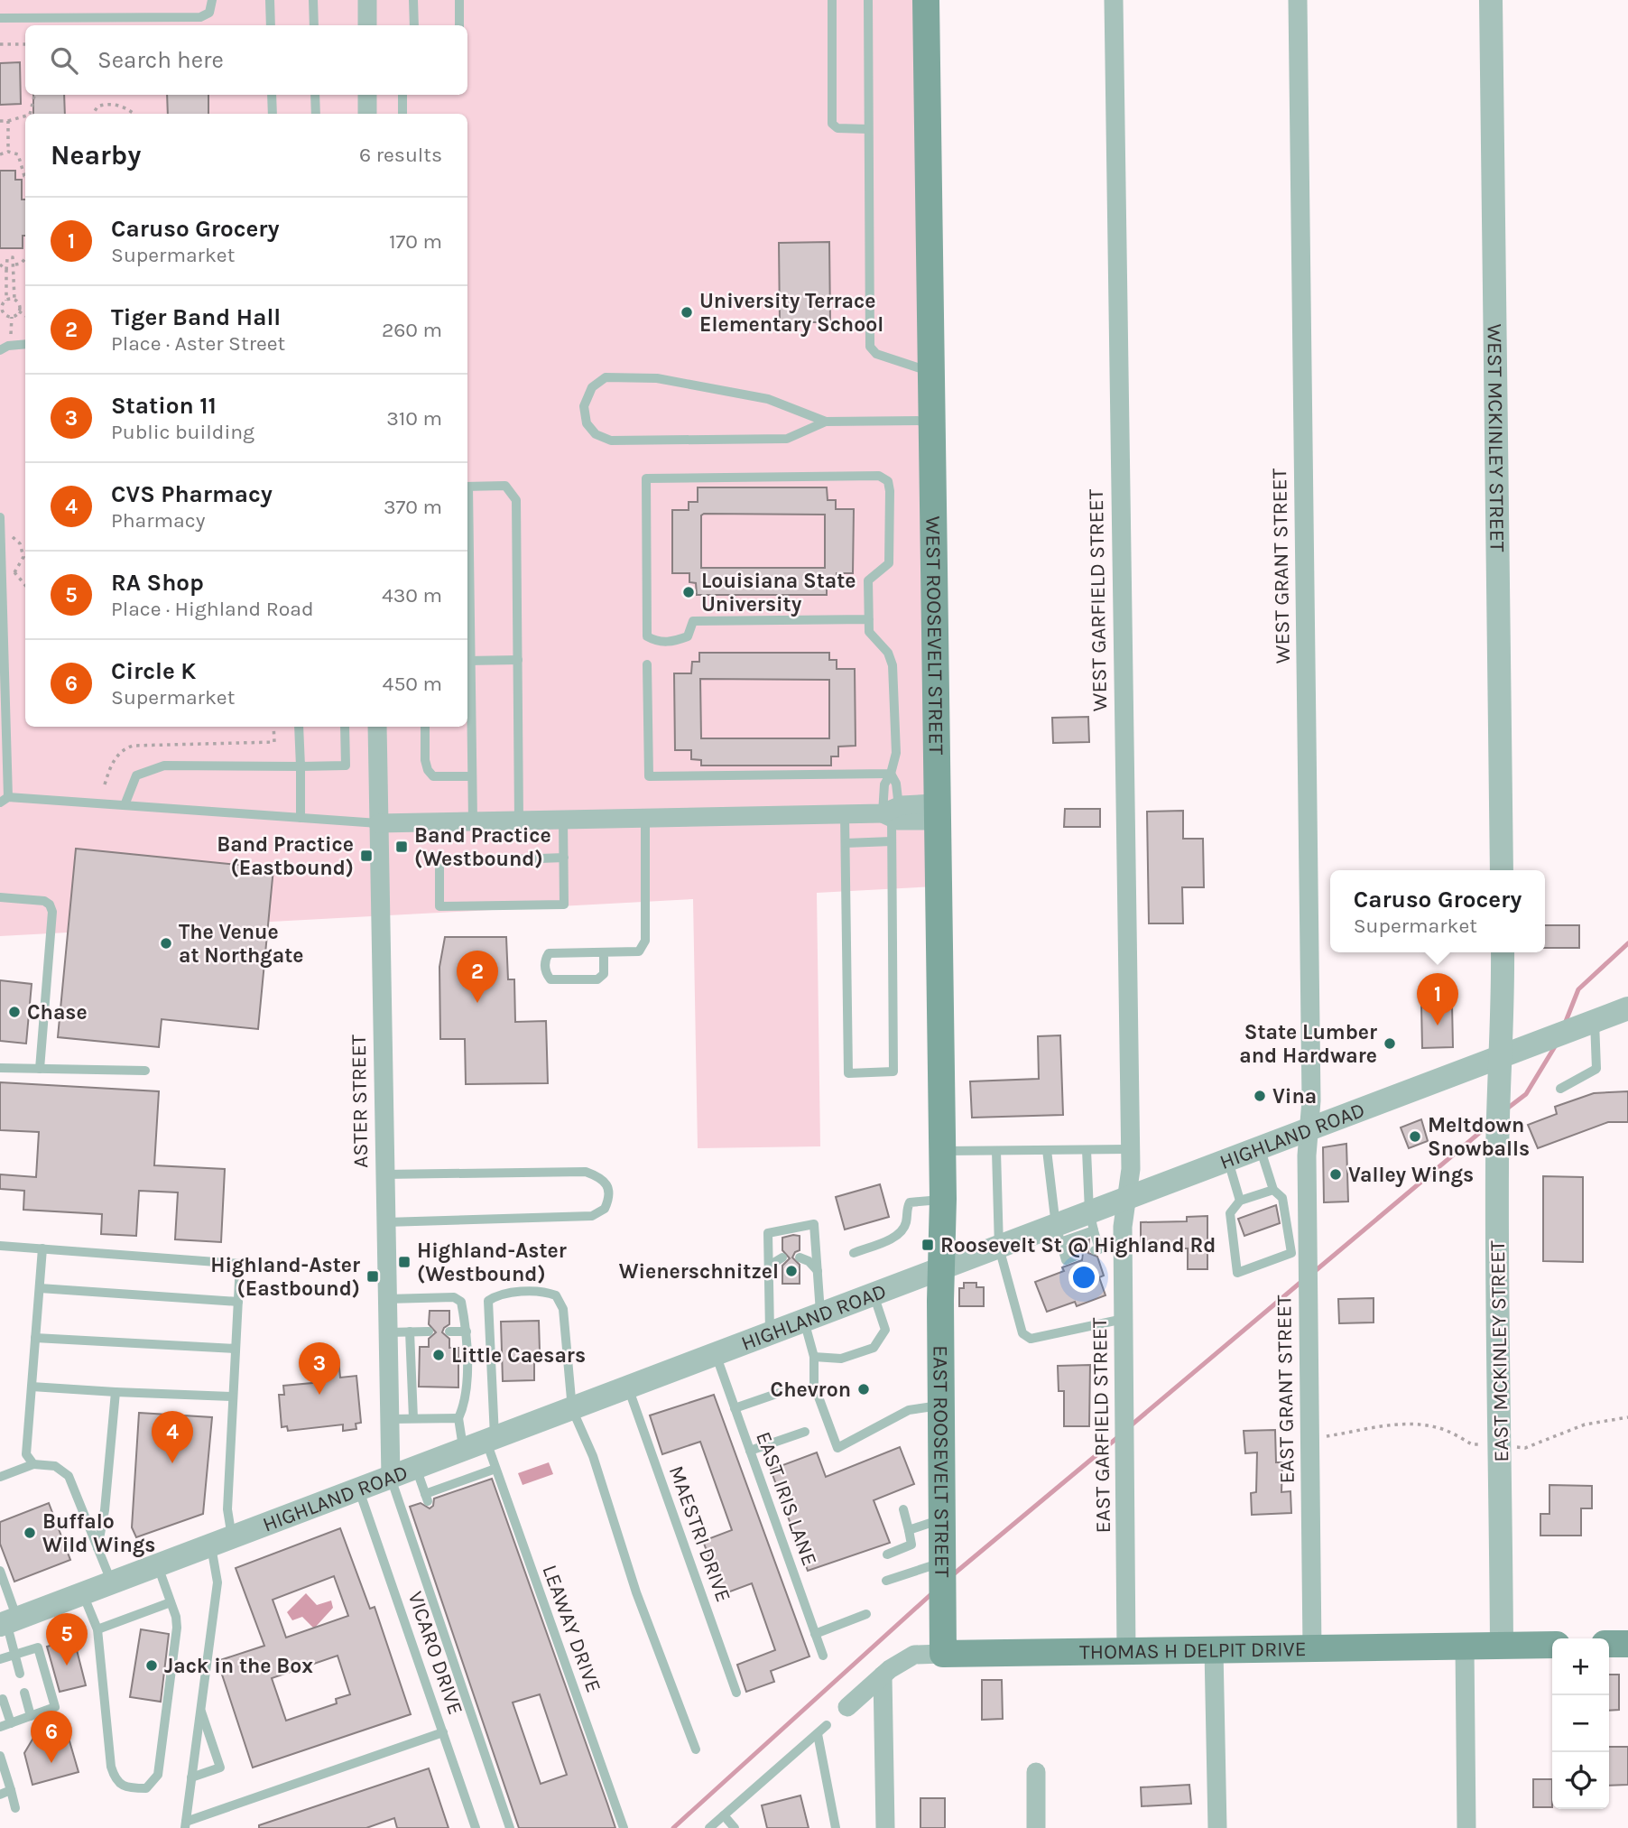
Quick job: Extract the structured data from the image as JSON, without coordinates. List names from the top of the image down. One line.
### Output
{"streets":{"main road":["WEST ROOSEVELT STREET","EAST ROOSEVELT STREET","THOMAS H DELPIT DRIVE"],"street":["WEST MCKINLEY STREET","WEST GRANT STREET","WEST GARFIELD STREET","ASTER STREET","HIGHLAND ROAD","EAST MCKINLEY STREET","EAST GRANT STREET","EAST GARFIELD STREET"],"lane":["EAST IRIS LANE","MAESTRI DRIVE","LEAWAY DRIVE","VICARO DRIVE"]},"crossings":[["WEST GRANT STREET","HIGHLAND ROAD"],["WEST GRANT STREET","EAST GRANT STREET"],["WEST GARFIELD STREET","HIGHLAND ROAD"],["WEST GARFIELD STREET","EAST GARFIELD STREET"],["WEST ROOSEVELT STREET","HIGHLAND ROAD"],["WEST ROOSEVELT STREET","EAST ROOSEVELT STREET"],["ASTER STREET","HIGHLAND ROAD"],["HIGHLAND ROAD","EAST MCKINLEY STREET"],["HIGHLAND ROAD","EAST GRANT STREET"],["HIGHLAND ROAD","EAST GARFIELD STREET"],["HIGHLAND ROAD","EAST ROOSEVELT STREET"],["HIGHLAND ROAD","EAST IRIS LANE"],["HIGHLAND ROAD","MAESTRI DRIVE"],["HIGHLAND ROAD","LEAWAY DRIVE"],["HIGHLAND ROAD","VICARO DRIVE"],["EAST MCKINLEY STREET","THOMAS H DELPIT DRIVE"],["EAST GRANT STREET","THOMAS H DELPIT DRIVE"],["EAST GARFIELD STREET","THOMAS H DELPIT DRIVE"],["EAST ROOSEVELT STREET","THOMAS H DELPIT DRIVE"]],"places":{"other":["University Terrace Elementary School","Louisiana State University","The Venue at Northgate","Chase","State Lumber and Hardware","Vina","Meltdown Snowballs","Valley Wings","Wienerschnitzel","Little Caesars","Chevron","Buffalo Wild Wings","Jack in the Box"],"transit":["Band Practice (Westbound)","Band Practice (Eastbound)","Roosevelt St @ Highland Rd","Highland-Aster (Westbound)","Highland-Aster (Eastbound)"]},"page":{"search":"Search here","heading":["Nearby","6 results"],"list":[{"mark":"1","name":"Caruso Grocery","note":"Supermarket","value":"170 m"},{"mark":"2","name":"Tiger Band Hall","note":"Place · Aster Street","value":"260 m"},{"mark":"3","name":"Station 11","note":"Public building","value":"310 m"},{"mark":"4","name":"CVS Pharmacy","note":"Pharmacy","value":"370 m"},{"mark":"5","name":"RA Shop","note":"Place · Highland Road","value":"430 m"},{"mark":"6","name":"Circle K","note":"Supermarket","value":"450 m"}],"popup":["Caruso Grocery","Supermarket"],"pins":["2","1","3","4","5","6"],"map_buttons":["+","−"]}}
